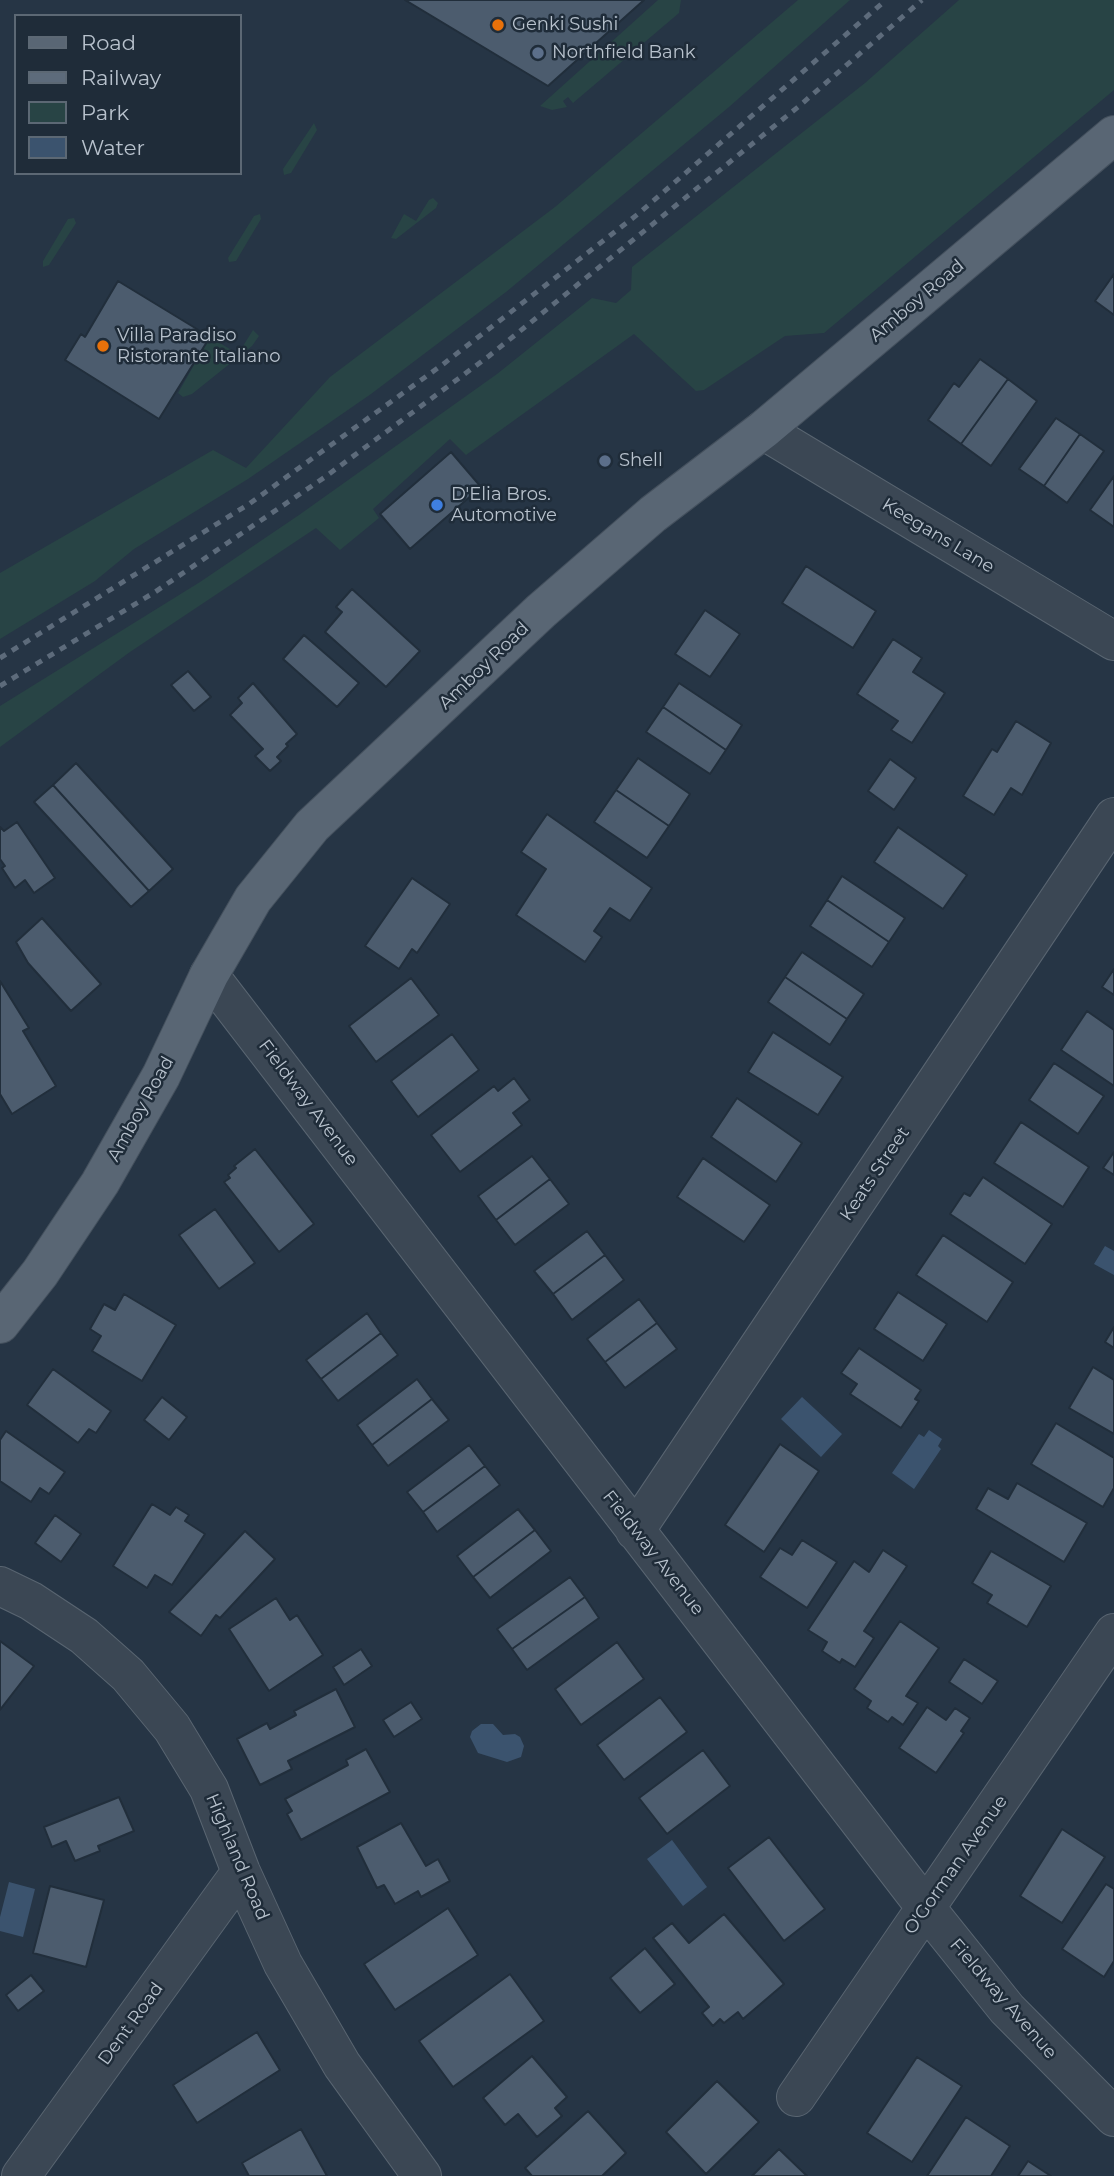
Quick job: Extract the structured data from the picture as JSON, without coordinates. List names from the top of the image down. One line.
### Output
{"streets":{"main road":["Amboy Road"],"street":["Keegans Lane","Fieldway Avenue","Keats Street","Highland Road","O'Gorman Avenue","Dent Road"]},"crossings":[["Amboy Road","Keegans Lane"],["Amboy Road","Fieldway Avenue"],["Fieldway Avenue","Keats Street"],["Fieldway Avenue","O'Gorman Avenue"],["Highland Road","Dent Road"]],"places":["Genki Sushi","Northfield Bank","Villa Paradiso Ristorante Italiano","Shell","D'Elia Bros. Automotive"],"legend":["Road","Railway","Park","Water"]}
